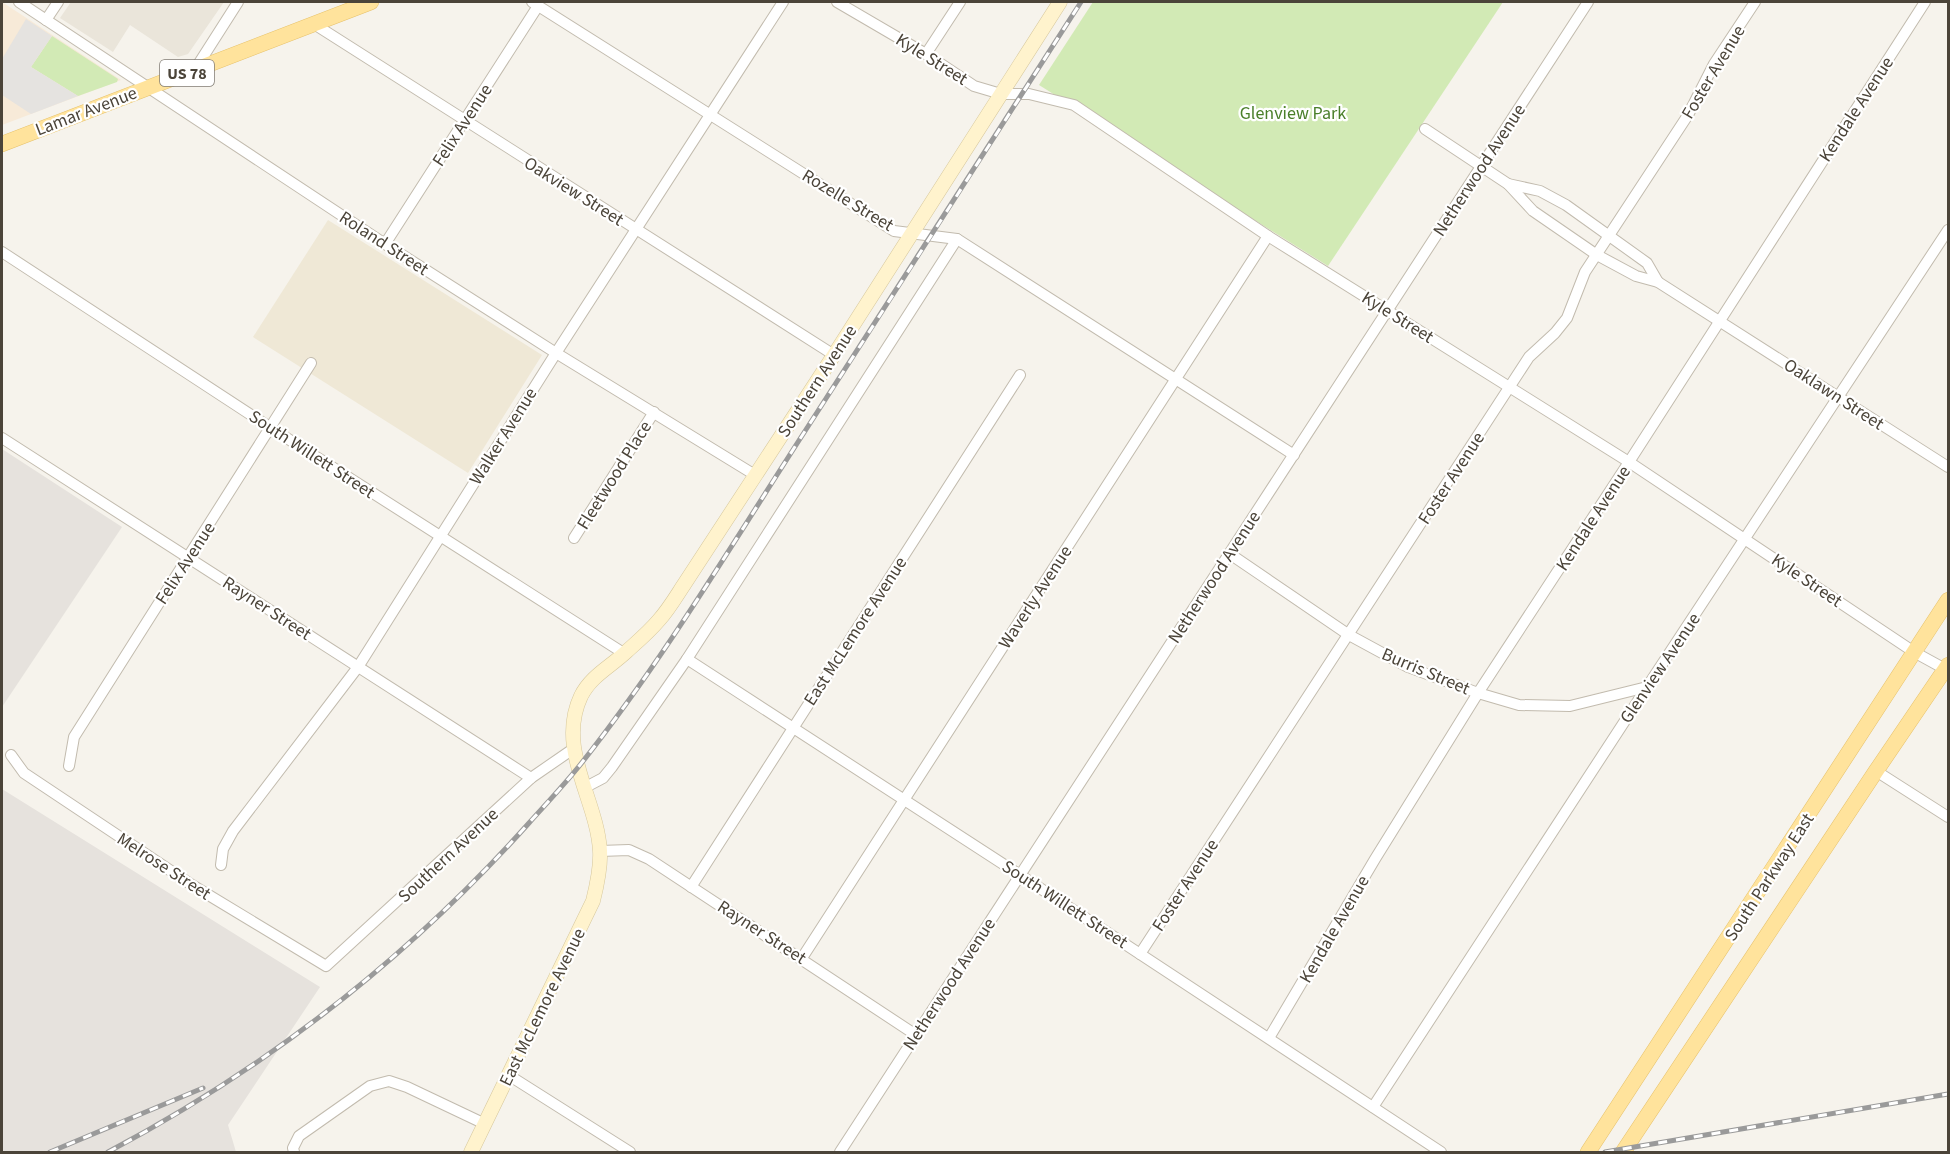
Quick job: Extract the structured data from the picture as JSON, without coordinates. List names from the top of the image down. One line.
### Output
{"streets":{"main road":["US 78","Lamar Avenue","Southern Avenue","East McLemore Avenue","South Parkway East"],"street":["Kyle Street","Foster Avenue","Kendale Avenue","Felix Avenue","Netherwood Avenue","Oakview Street","Rozelle Street","Roland Street","Oaklawn Street","Walker Avenue","South Willett Street","Fleetwood Place","Waverly Avenue","Rayner Street","Glenview Avenue","Burris Street","Melrose Street"]},"crossings":[["Kyle Street","Foster Avenue"],["Kyle Street","Kendale Avenue"],["Kyle Street","Netherwood Avenue"],["Kyle Street","Southern Avenue"],["Kyle Street","Waverly Avenue"],["Kyle Street","Glenview Avenue"],["Kyle Street","South Parkway East"],["Foster Avenue","South Willett Street"],["Foster Avenue","Burris Street"],["Kendale Avenue","Oaklawn Street"],["Kendale Avenue","South Willett Street"],["Kendale Avenue","Burris Street"],["Lamar Avenue","Oakview Street"],["Lamar Avenue","Roland Street"],["Felix Avenue","Oakview Street"],["Felix Avenue","Rozelle Street"],["Felix Avenue","Roland Street"],["Felix Avenue","South Willett Street"],["Felix Avenue","Rayner Street"],["Netherwood Avenue","Rozelle Street"],["Netherwood Avenue","South Willett Street"],["Netherwood Avenue","Rayner Street"],["Netherwood Avenue","Burris Street"],["Oakview Street","Southern Avenue"],["Oakview Street","Walker Avenue"],["Rozelle Street","Southern Avenue"],["Rozelle Street","Walker Avenue"],["Rozelle Street","Waverly Avenue"],["Roland Street","Southern Avenue"],["Roland Street","Walker Avenue"],["Roland Street","Fleetwood Place"],["Southern Avenue","South Willett Street"],["Southern Avenue","Rayner Street"],["Southern Avenue","East McLemore Avenue"],["Southern Avenue","Melrose Street"],["Oaklawn Street","Glenview Avenue"],["Walker Avenue","South Willett Street"],["Walker Avenue","Rayner Street"],["South Willett Street","Waverly Avenue"],["South Willett Street","East McLemore Avenue"],["South Willett Street","Glenview Avenue"],["Waverly Avenue","Rayner Street"],["Rayner Street","East McLemore Avenue"],["Glenview Avenue","Burris Street"]],"parks":["Glenview Park"]}
